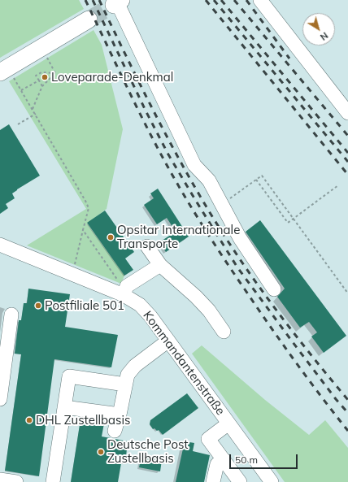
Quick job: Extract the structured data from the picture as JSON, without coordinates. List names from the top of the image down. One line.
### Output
{"streets":{"street":["Kommandantenstraße"]},"places":["Loveparade-Denkmal","Opsitar Internationale Transporte","Postfiliale 501","DHL Zustellbasis","Deutsche Post Zustellbasis"],"scale_bar":"50 m","north":"bottom right"}
